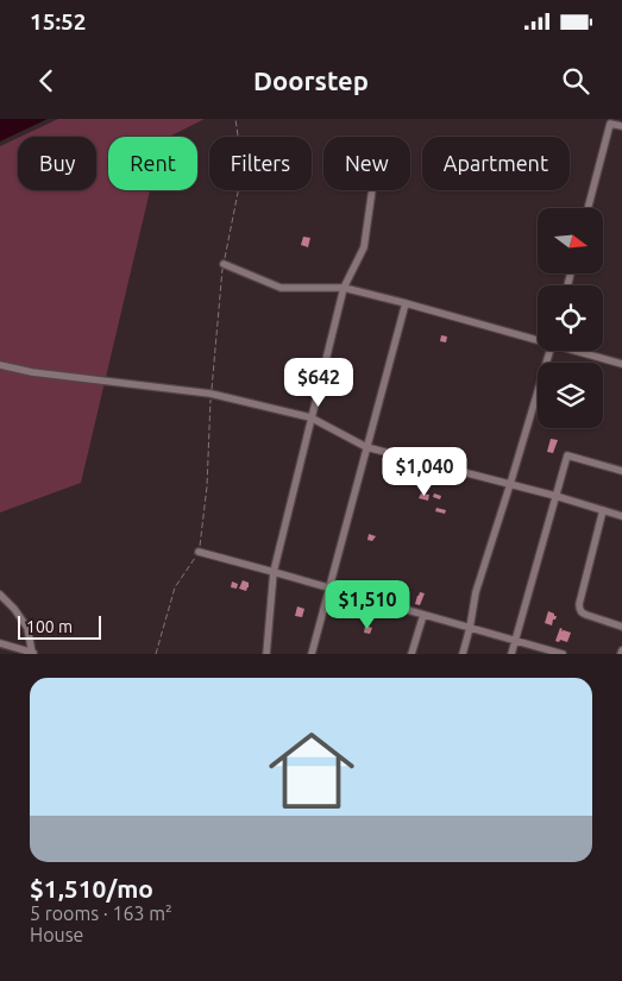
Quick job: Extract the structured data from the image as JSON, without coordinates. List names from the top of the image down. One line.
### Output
{"scale_bar":"100 m","north":"right","page":{"status":"15:52","header":"Doorstep","chip":["Buy","Rent","Filters","New","Apartment"],"price":["$642","$1,040","$1,510"],"scale":"100 m","list":[{"name":"$1,510/mo","note":"5 rooms · 163 m² · House"}]}}
